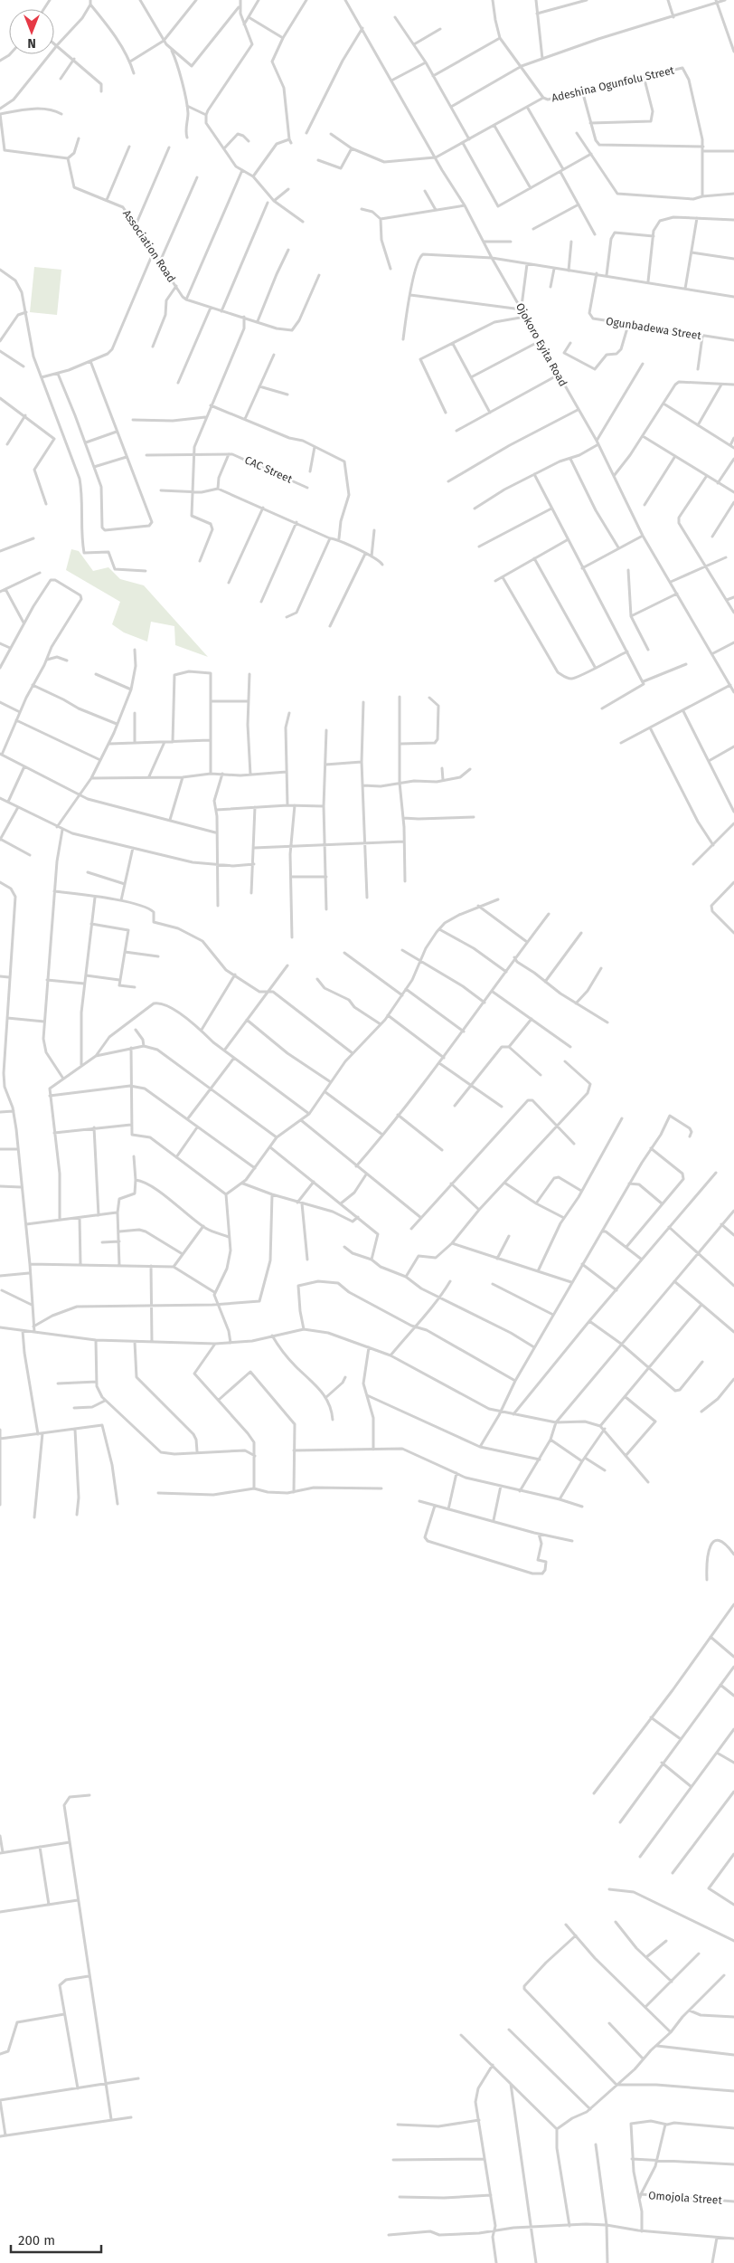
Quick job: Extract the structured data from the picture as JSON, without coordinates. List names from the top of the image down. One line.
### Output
{"streets":{"street":["Adeshina Ogunfolu Street","Association Road","Ogunbadewa Street","Ojokoro Eyita Road","CAC Street","Omojola Street"]},"scale_bar":"200 m","north":"bottom"}
